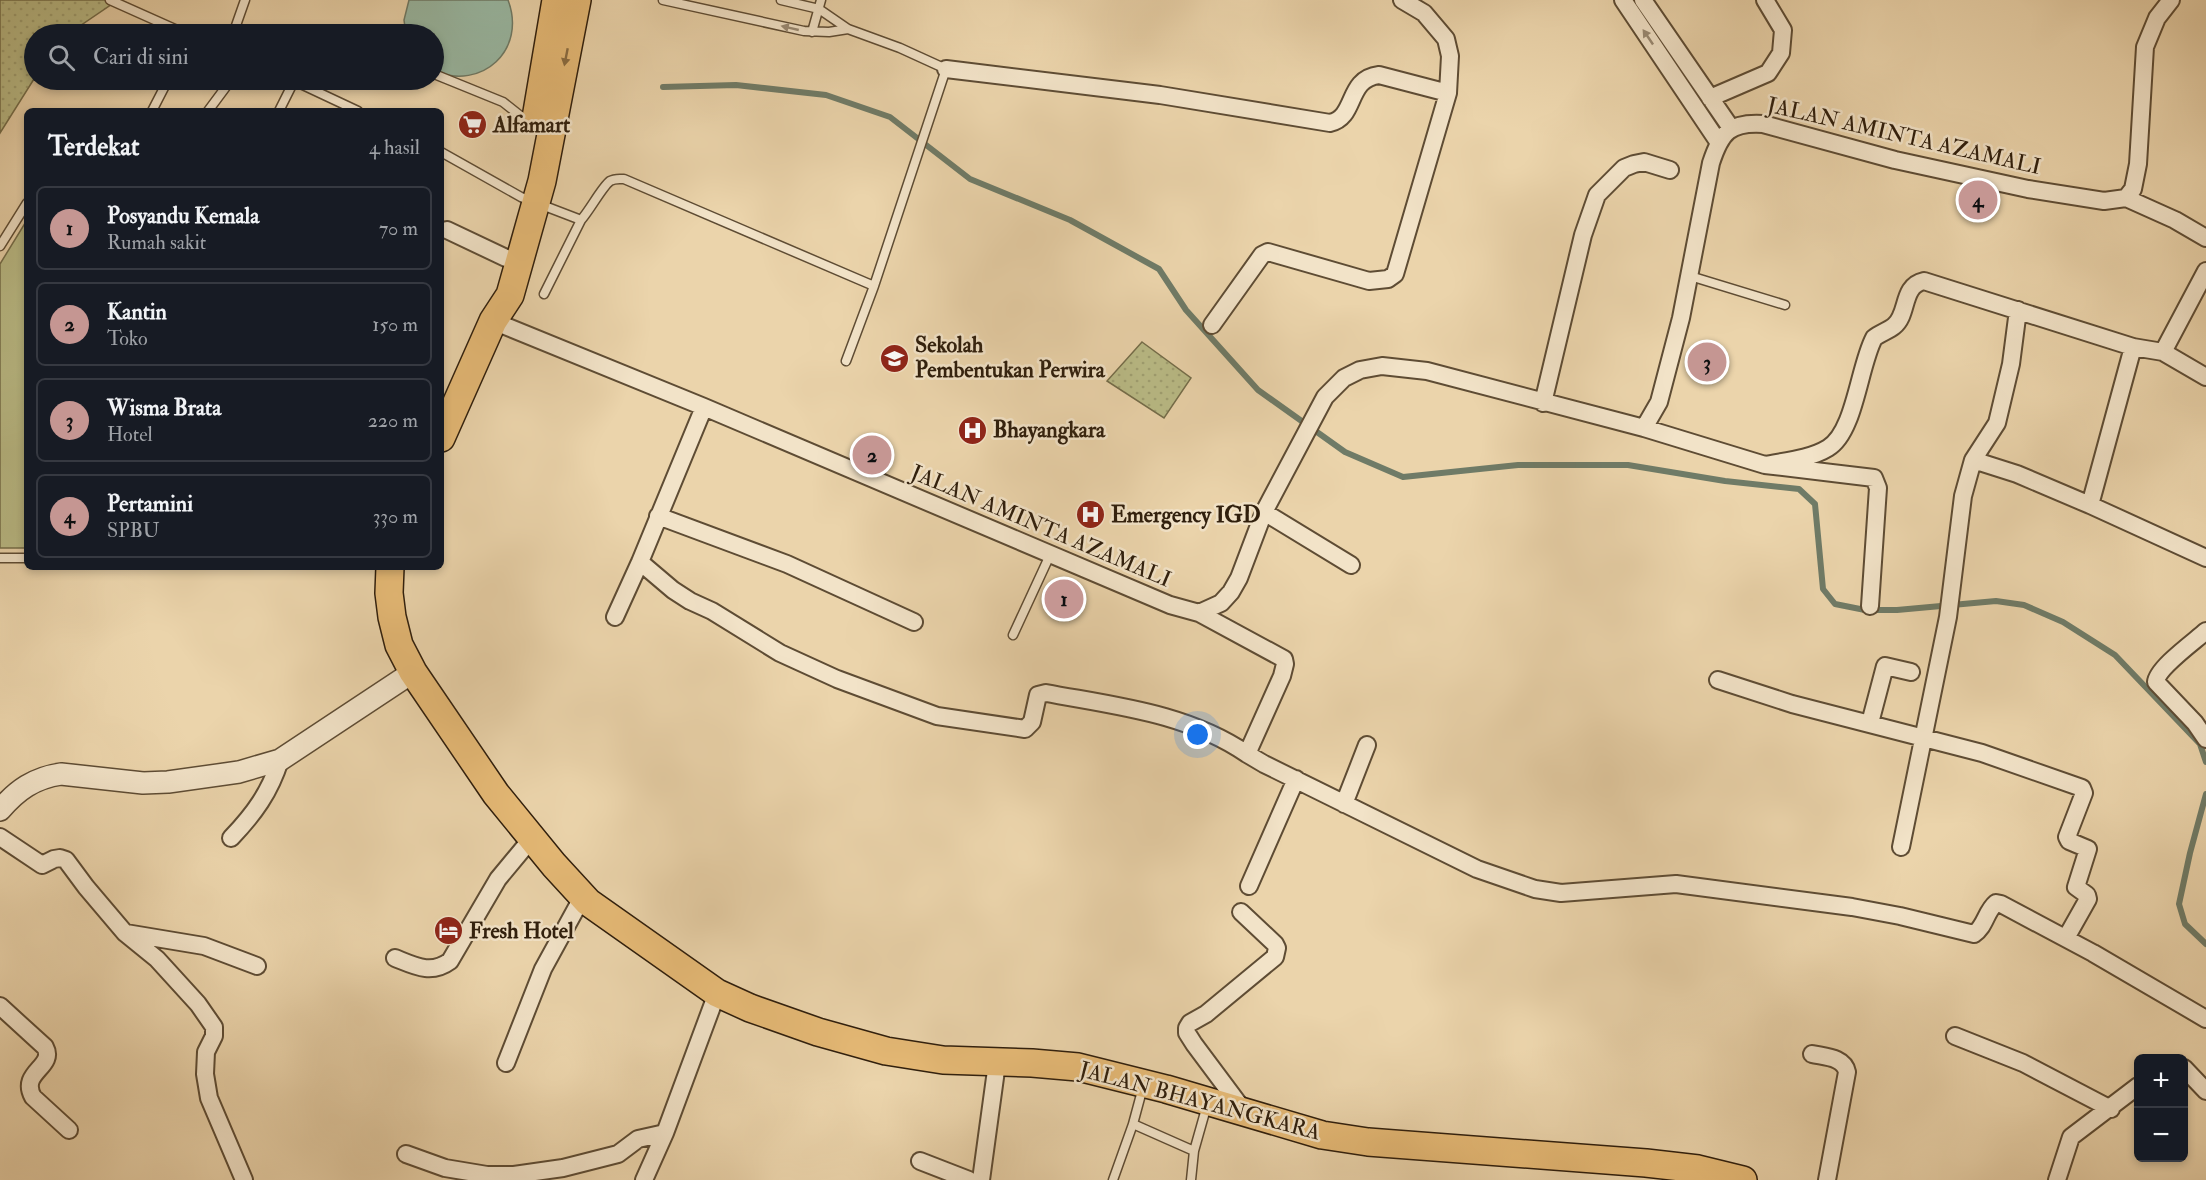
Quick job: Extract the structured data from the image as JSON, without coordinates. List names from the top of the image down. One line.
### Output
{"streets":{"highway":["JALAN BHAYANGKARA"],"street":["JALAN AMINTA AZAMALI"]},"places":{"supermarket":["Alfamart"],"school or university":["Sekolah Pembentukan Perwira"],"hospital":["Bhayangkara","Emergency IGD"],"hotel":["Fresh Hotel"]},"page":{"search":"Cari di sini","heading":["Terdekat","4 hasil"],"pins":["4","3","2","1"],"list":[{"mark":"1","name":"Posyandu Kemala","note":"Rumah sakit","value":"70 m"},{"mark":"2","name":"Kantin","note":"Toko","value":"150 m"},{"mark":"3","name":"Wisma Brata","note":"Hotel","value":"220 m"},{"mark":"4","name":"Pertamini","note":"SPBU","value":"330 m"}],"map_buttons":["+","−"]}}
